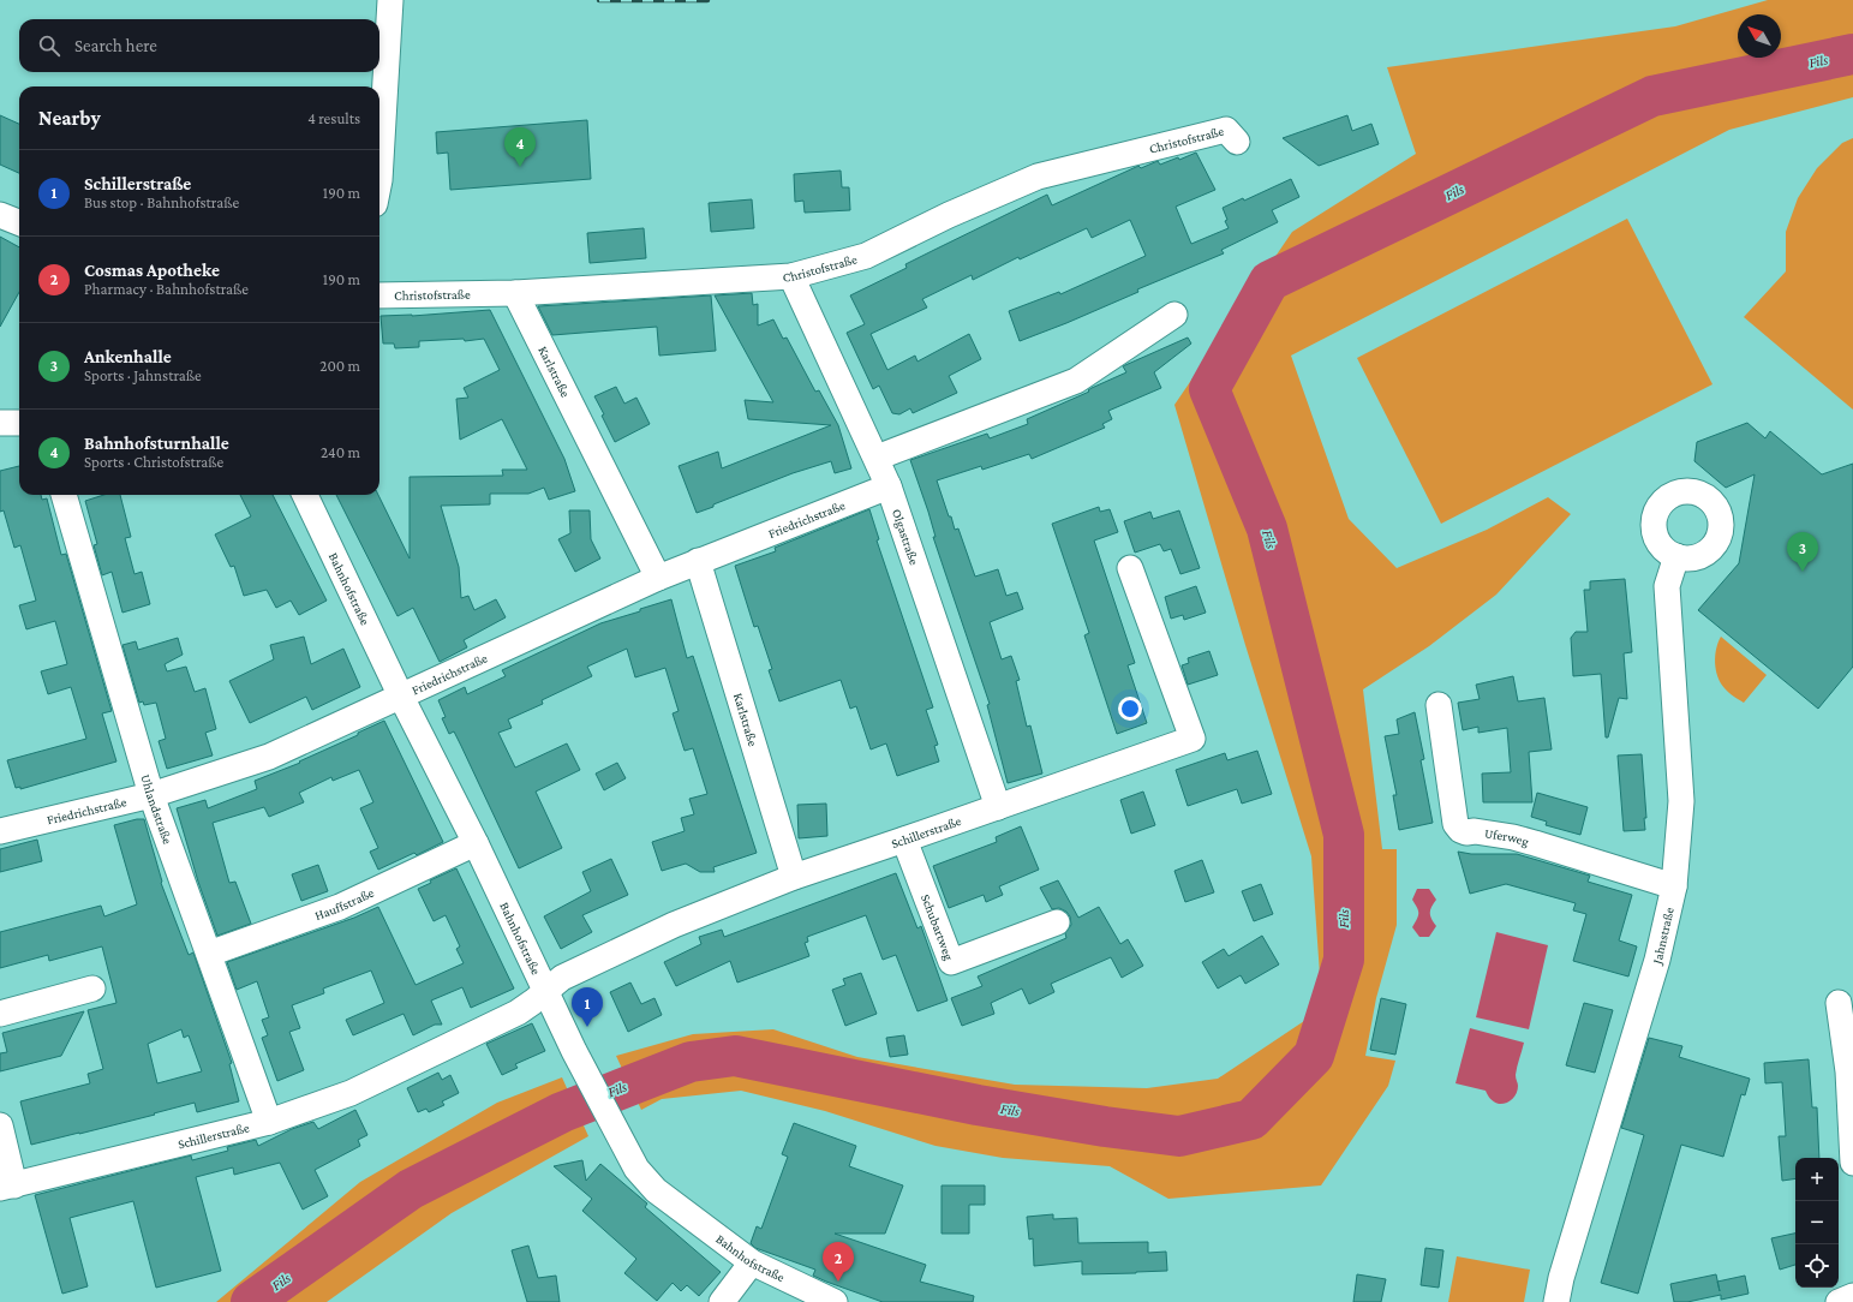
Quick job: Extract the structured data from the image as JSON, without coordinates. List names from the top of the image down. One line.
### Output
{"streets":{"street":["Christofstraße","Karlstraße","Friedrichstraße","Olgastraße","Bahnhofstraße","Uhlandstraße","Schillerstraße","Uferweg","Hauffstraße","Schubartweg","Jahnstraße"]},"crossings":[["Christofstraße","Karlstraße"],["Christofstraße","Olgastraße"],["Karlstraße","Friedrichstraße"],["Karlstraße","Schillerstraße"],["Friedrichstraße","Olgastraße"],["Friedrichstraße","Bahnhofstraße"],["Friedrichstraße","Uhlandstraße"],["Olgastraße","Schillerstraße"],["Bahnhofstraße","Schillerstraße"],["Bahnhofstraße","Hauffstraße"],["Uhlandstraße","Schillerstraße"],["Uhlandstraße","Hauffstraße"],["Schillerstraße","Schubartweg"],["Uferweg","Jahnstraße"]],"water":["Fils"],"north":"top left","page":{"search":"Search here","heading":["Nearby","4 results"],"pins":["4","3","1","2"],"list":[{"mark":"1","name":"Schillerstraße","note":"Bus stop · Bahnhofstraße","value":"190 m"},{"mark":"2","name":"Cosmas Apotheke","note":"Pharmacy · Bahnhofstraße","value":"190 m"},{"mark":"3","name":"Ankenhalle","note":"Sports · Jahnstraße","value":"200 m"},{"mark":"4","name":"Bahnhofsturnhalle","note":"Sports · Christofstraße","value":"240 m"}],"map_buttons":["+","−"]}}
